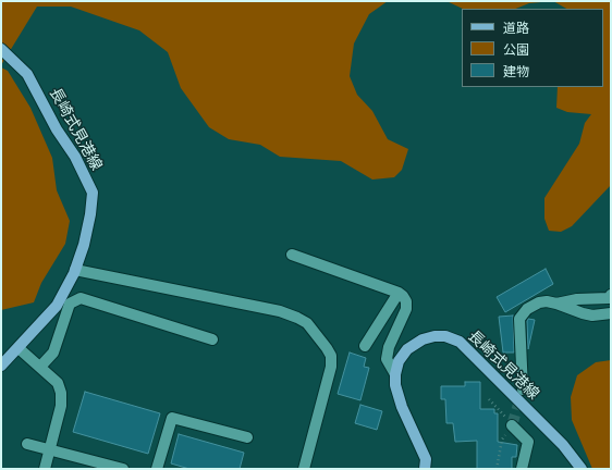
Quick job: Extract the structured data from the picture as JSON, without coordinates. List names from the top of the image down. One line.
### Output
{"streets":{"main road":["長崎式見港線"]},"legend":["道路","公園","建物"]}
